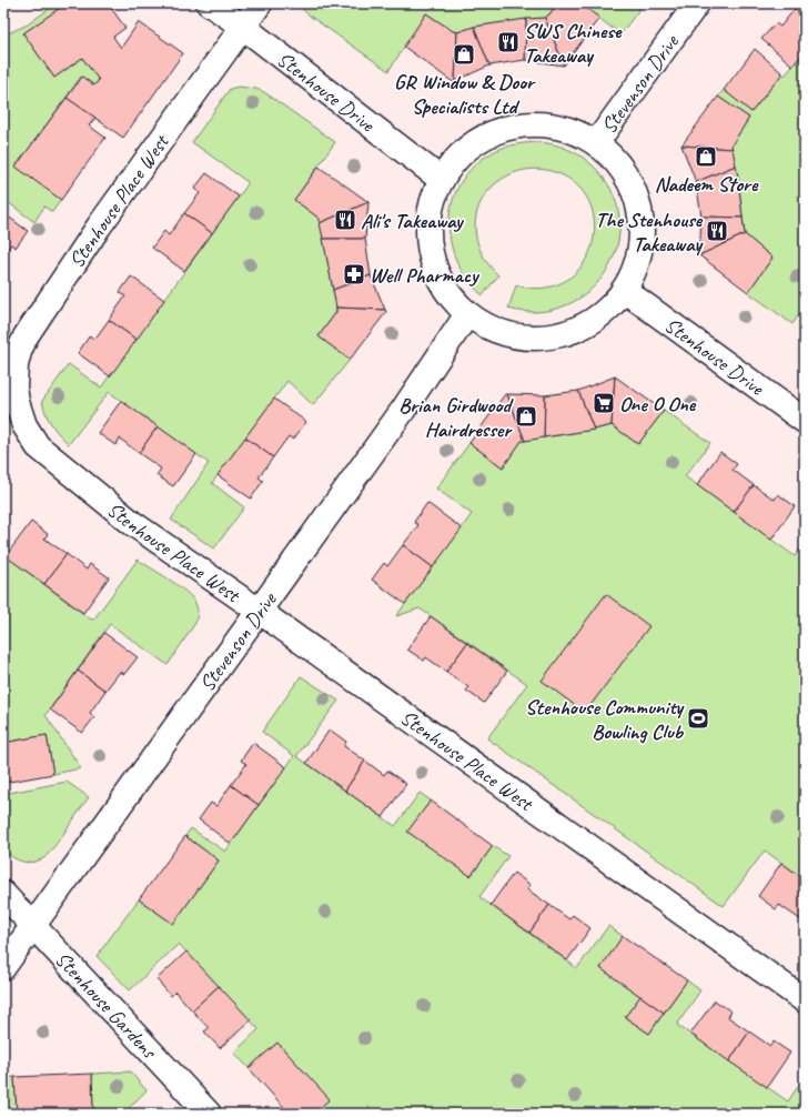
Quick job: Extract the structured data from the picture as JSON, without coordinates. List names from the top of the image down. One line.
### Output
{"streets":{"street":["Stevenson Drive","Stenhouse Drive","Stenhouse Place West","Stenhouse Gardens"]},"crossings":[["Stevenson Drive","Stenhouse Place West"],["Stevenson Drive","Stenhouse Gardens"],["Stenhouse Drive","Stenhouse Place West"]],"places":{"restaurant":["SWS Chinese Takeaway","Ali's Takeaway","The Stenhouse Takeaway"],"shop":["GR Window & Door Specialists Ltd","Nadeem Store","Brian Girdwood Hairdresser"],"pharmacy":["Well Pharmacy"],"supermarket":["One O One"],"sports":["Stenhouse Community Bowling Club"]}}
